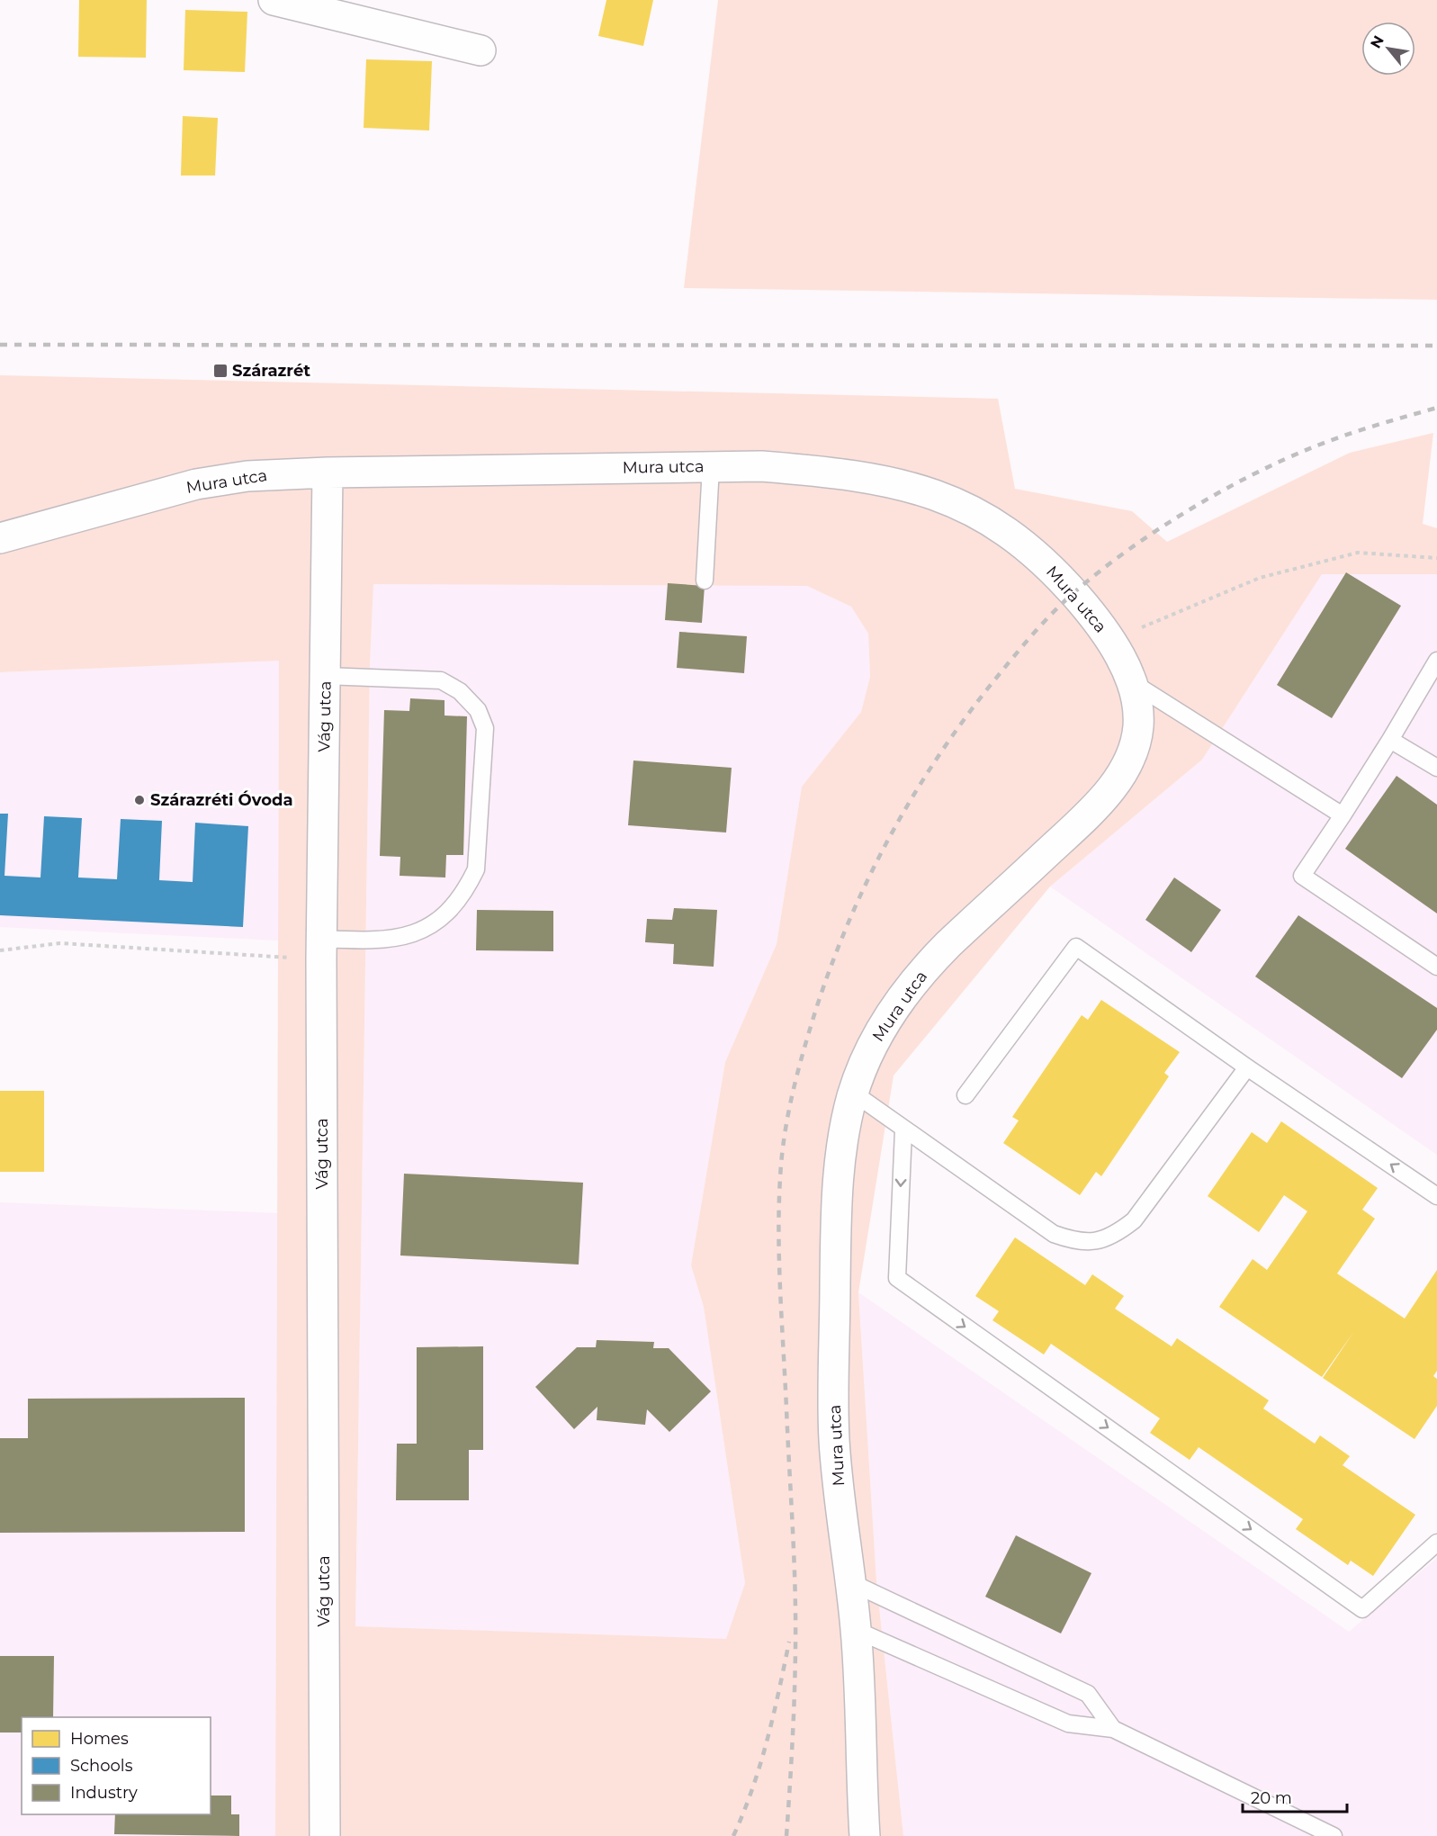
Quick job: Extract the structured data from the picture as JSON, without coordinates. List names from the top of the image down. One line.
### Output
{"streets":{"street":["Mura utca","Vág utca"]},"crossings":[["Mura utca","Vág utca"]],"places":{"transit":["Szárazrét"],"other":["Szárazréti Óvoda"]},"legend":["Homes","Schools","Industry"],"scale_bar":"20 m","north":"top left"}
